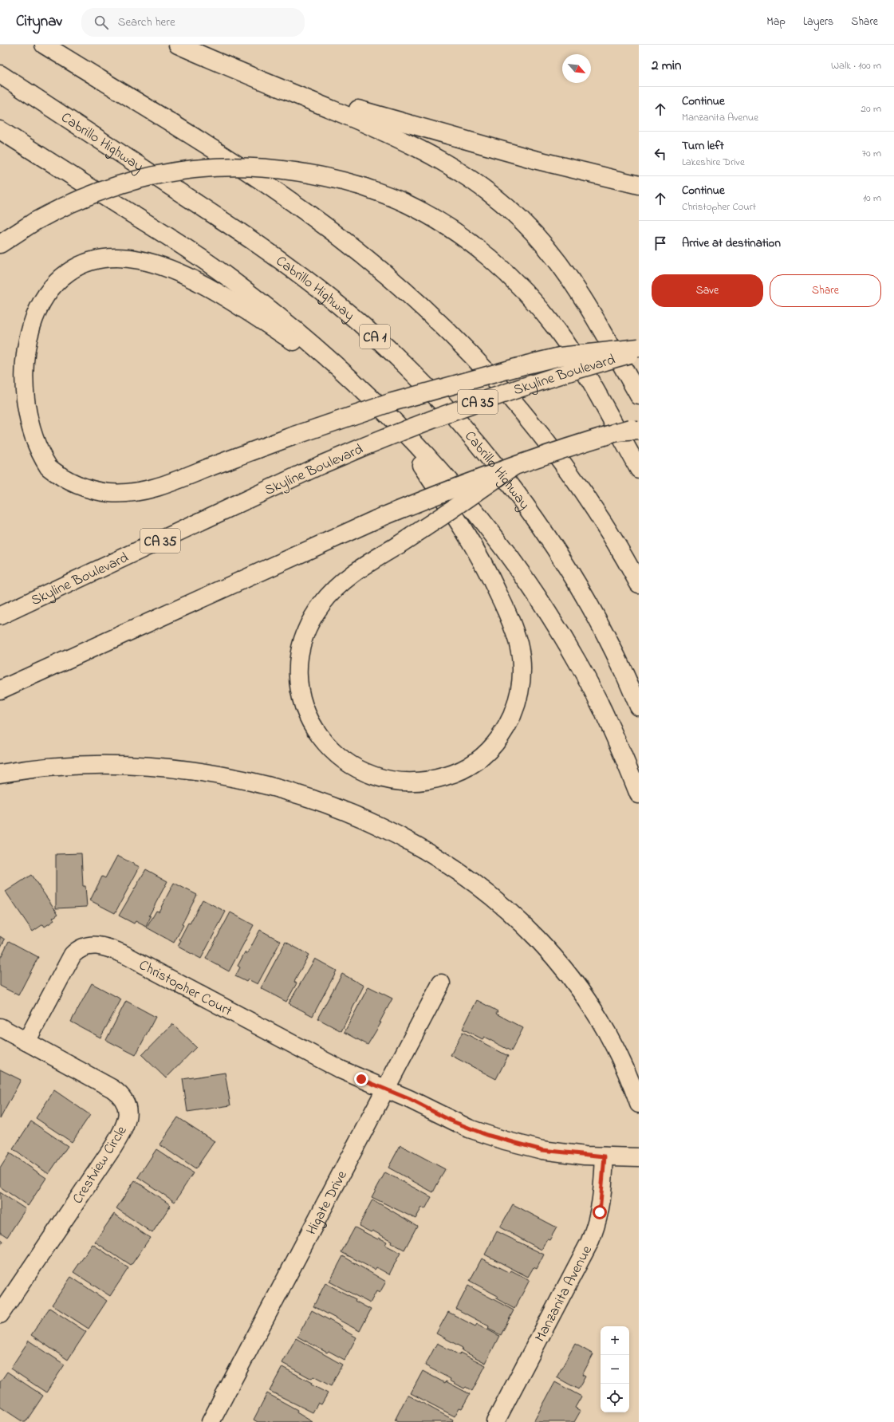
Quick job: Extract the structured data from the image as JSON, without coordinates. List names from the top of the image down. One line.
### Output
{"streets":{"main road":["Cabrillo Highway","CA 1","Skyline Boulevard","CA 35","Christopher Court","Crestview Circle","Higate Drive","Manzanita Avenue"]},"crossings":[["Christopher Court","Crestview Circle"],["Christopher Court","Higate Drive"],["Christopher Court","Manzanita Avenue"]],"north":"bottom right","page":{"header":"Citynav","search":"Search here","nav":["Map","Layers","Share"],"heading":["2 min","Walk · 100 m"],"list":[["Continue","Manzanita Avenue","20 m"],["Turn left","Lakeshire Drive","70 m"],["Continue","Christopher Court","10 m"],"Arrive at destination"],"buttons":["Save","Share"],"map_buttons":["+","−"]}}
